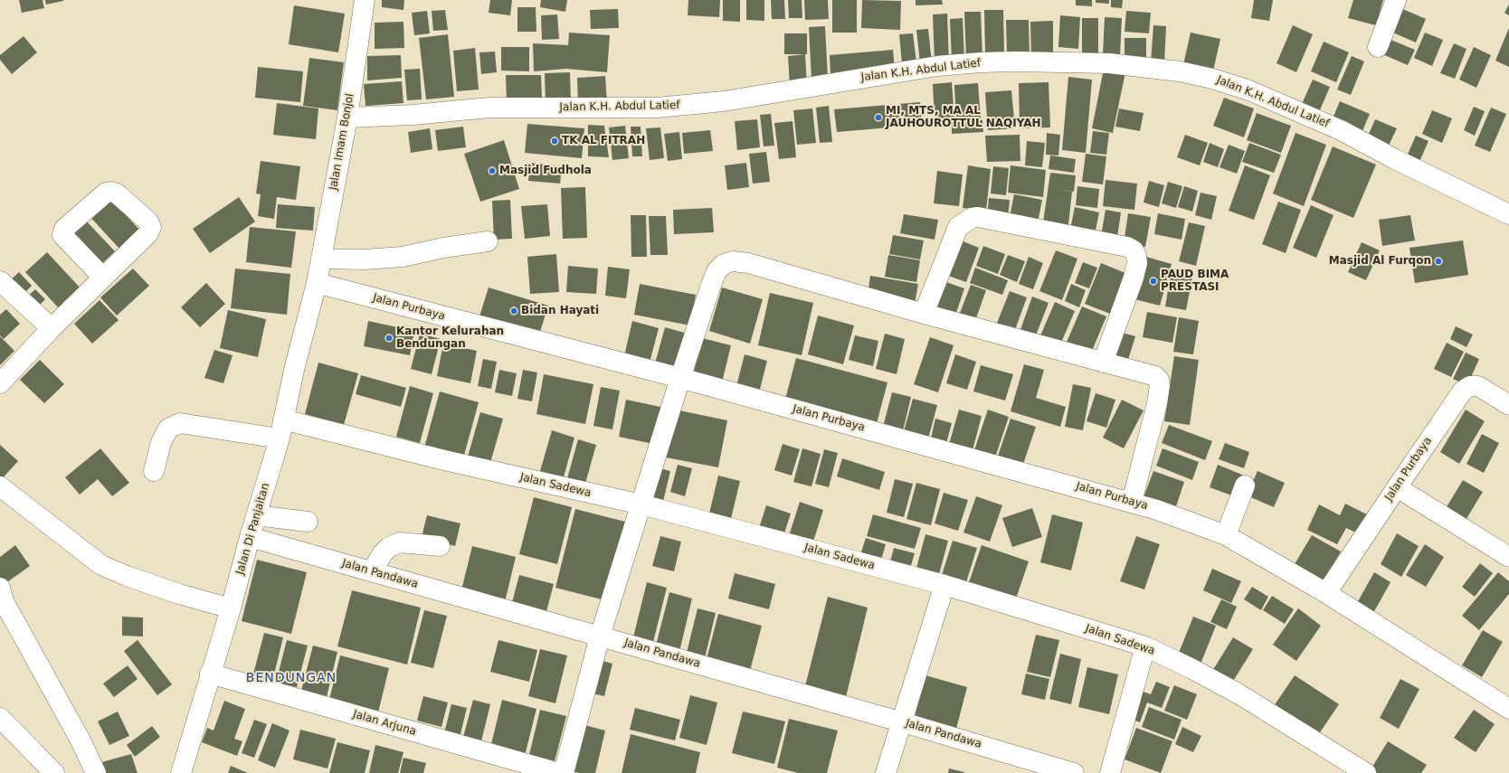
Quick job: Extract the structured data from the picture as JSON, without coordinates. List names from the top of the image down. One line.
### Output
{"streets":{"street":["Jalan K.H. Abdul Latief","Jalan Imam Bonjol","Jalan Purbaya","Jalan Sadewa","Jalan Di Panjaitan","Jalan Pandawa","Jalan Arjuna"]},"crossings":[["Jalan K.H. Abdul Latief","Jalan Imam Bonjol"],["Jalan Imam Bonjol","Jalan Purbaya"],["Jalan Imam Bonjol","Jalan Di Panjaitan"],["Jalan Purbaya","Jalan Di Panjaitan"],["Jalan Sadewa","Jalan Di Panjaitan"],["Jalan Di Panjaitan","Jalan Pandawa"],["Jalan Di Panjaitan","Jalan Arjuna"]],"districts":["BENDUNGAN"],"places":["MI, MTS, MA AL JAUHOUROTTUL NAQIYAH","TK AL FITRAH","Masjid Fudhola","Masjid Al Furqon","PAUD BIMA PRESTASI","Bidan Hayati","Kantor Kelurahan Bendungan"]}
